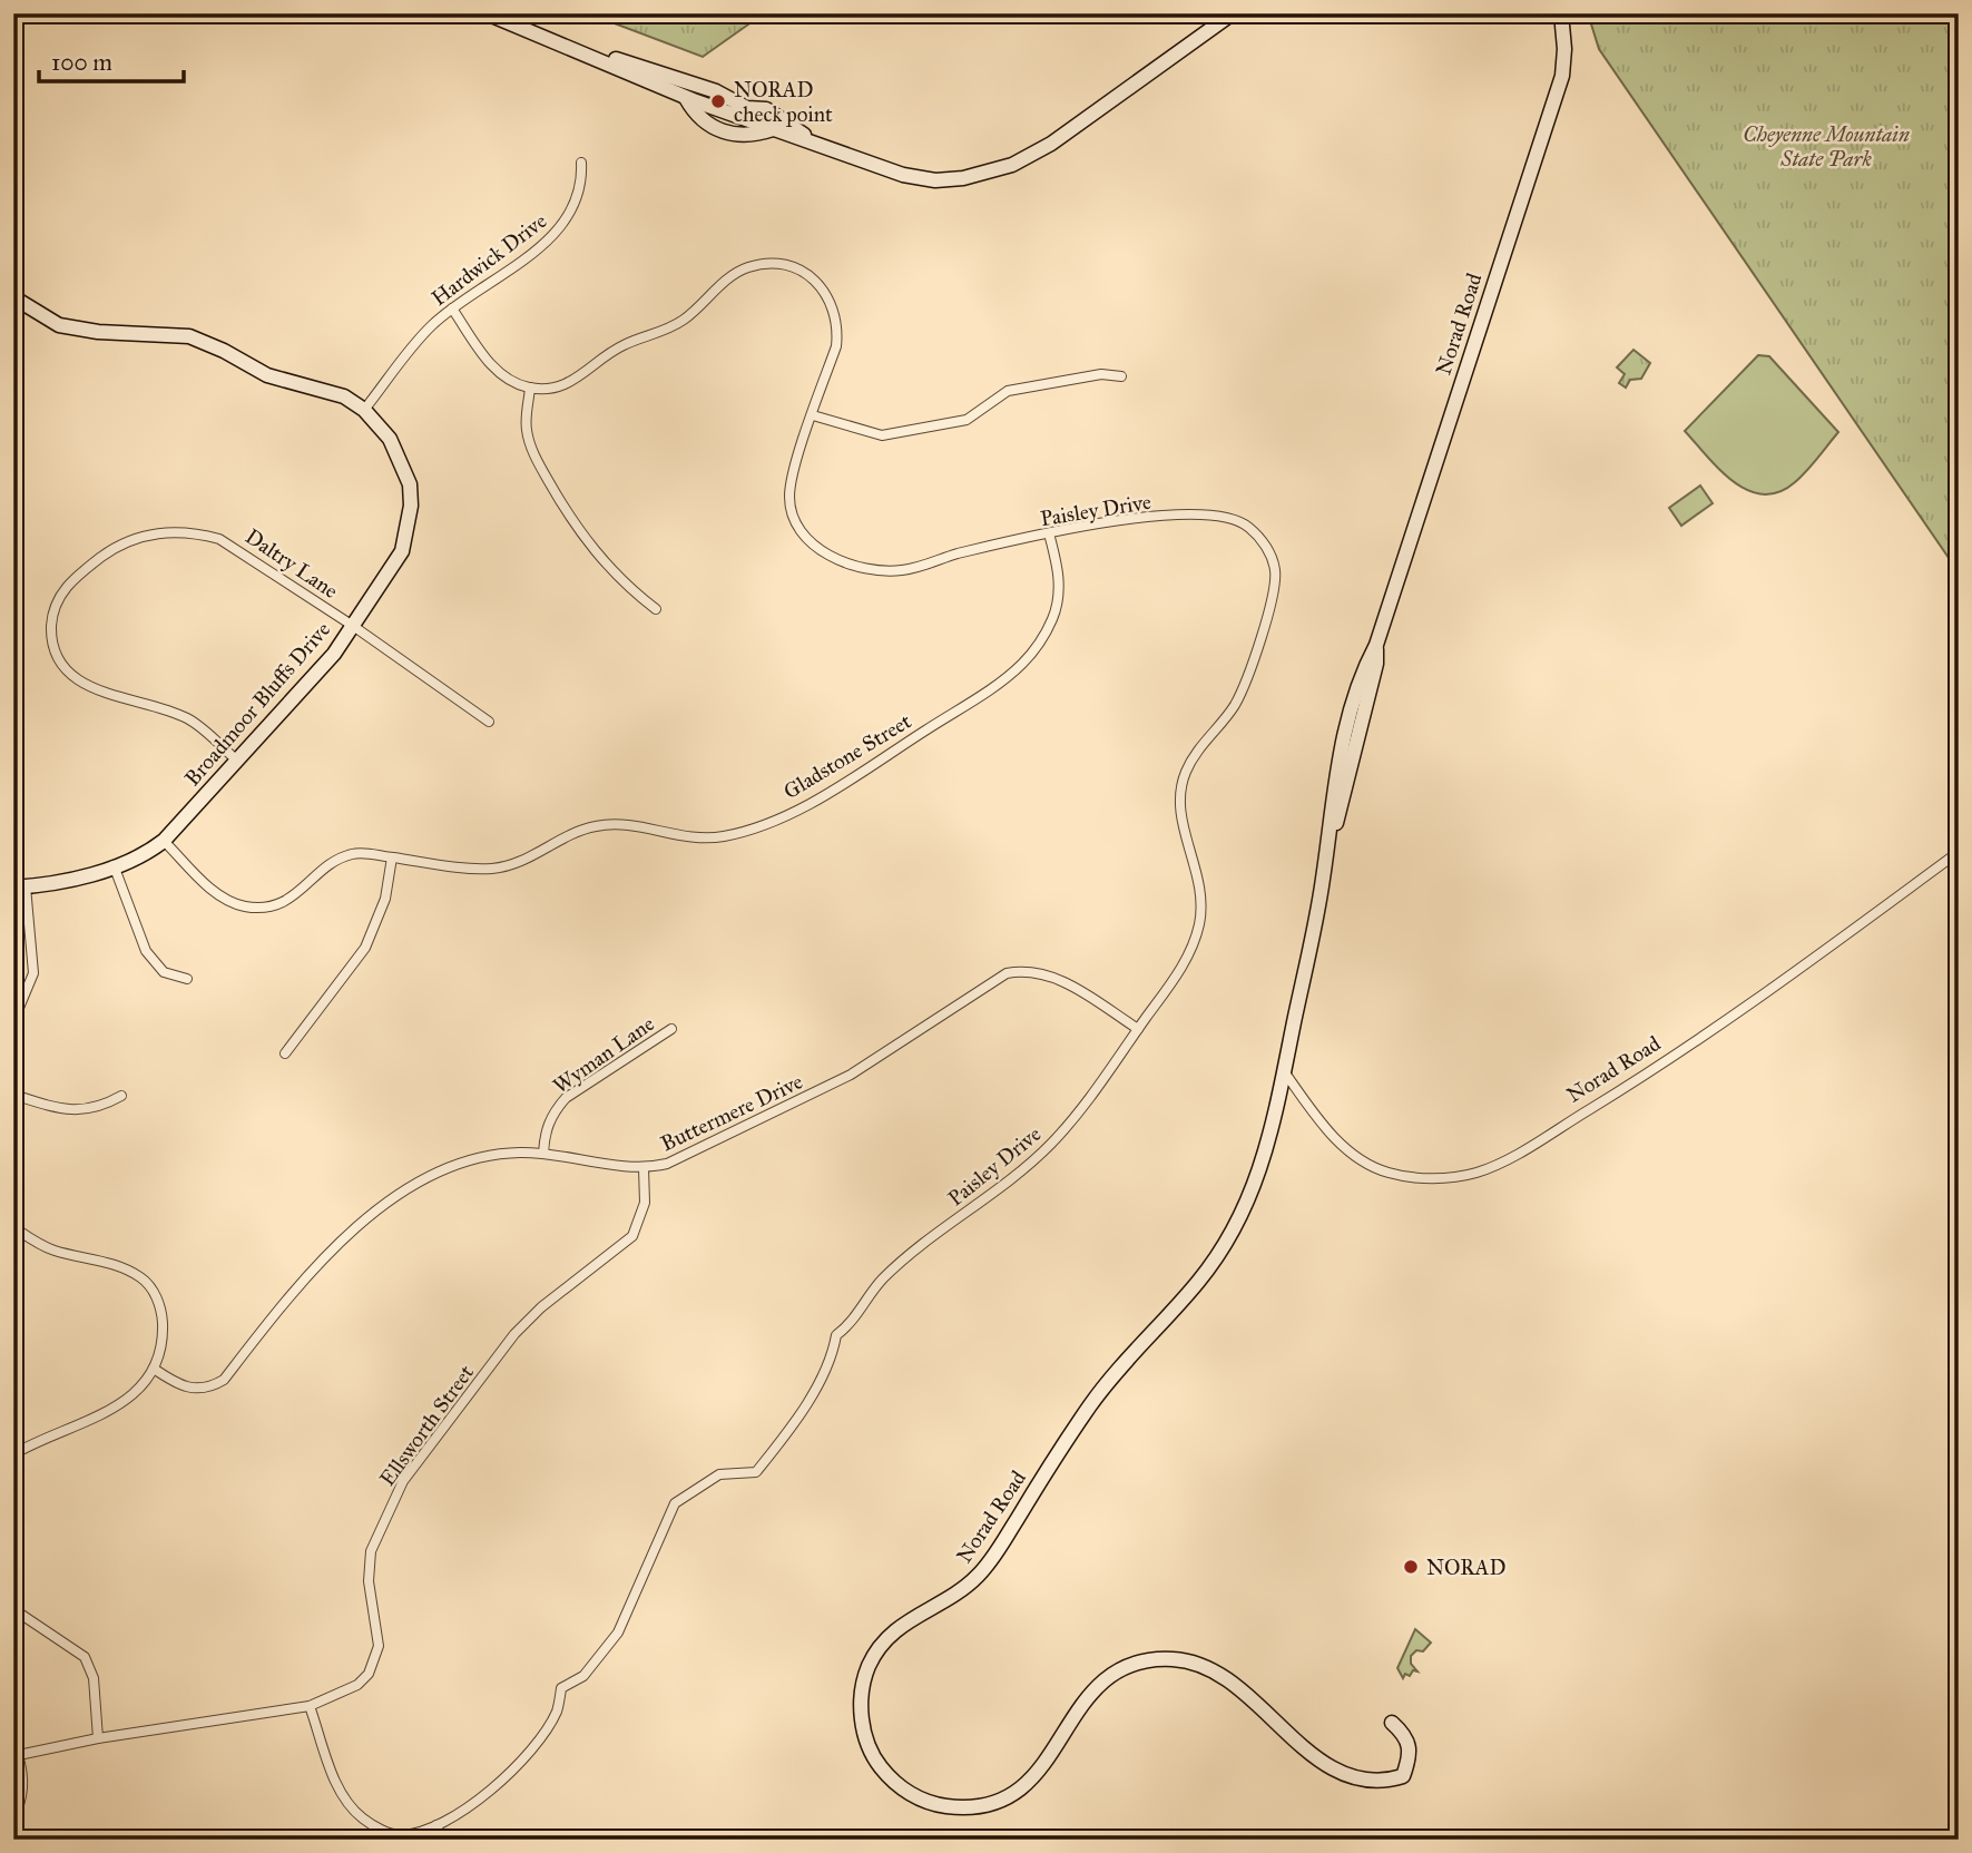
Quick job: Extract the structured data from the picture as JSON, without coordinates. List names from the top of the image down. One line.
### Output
{"streets":{"street":["Hardwick Drive","Norad Road","Paisley Drive","Daltry Lane","Broadmoor Bluffs Drive","Gladstone Street","Wyman Lane","Buttermere Drive","Ellsworth Street"]},"crossings":[["Hardwick Drive","Broadmoor Bluffs Drive"],["Paisley Drive","Gladstone Street"],["Paisley Drive","Buttermere Drive"],["Daltry Lane","Broadmoor Bluffs Drive"],["Broadmoor Bluffs Drive","Gladstone Street"],["Wyman Lane","Buttermere Drive"],["Buttermere Drive","Ellsworth Street"]],"parks":["Cheyenne Mountain State Park"],"places":["NORAD check point","NORAD"],"scale_bar":"100 m"}
